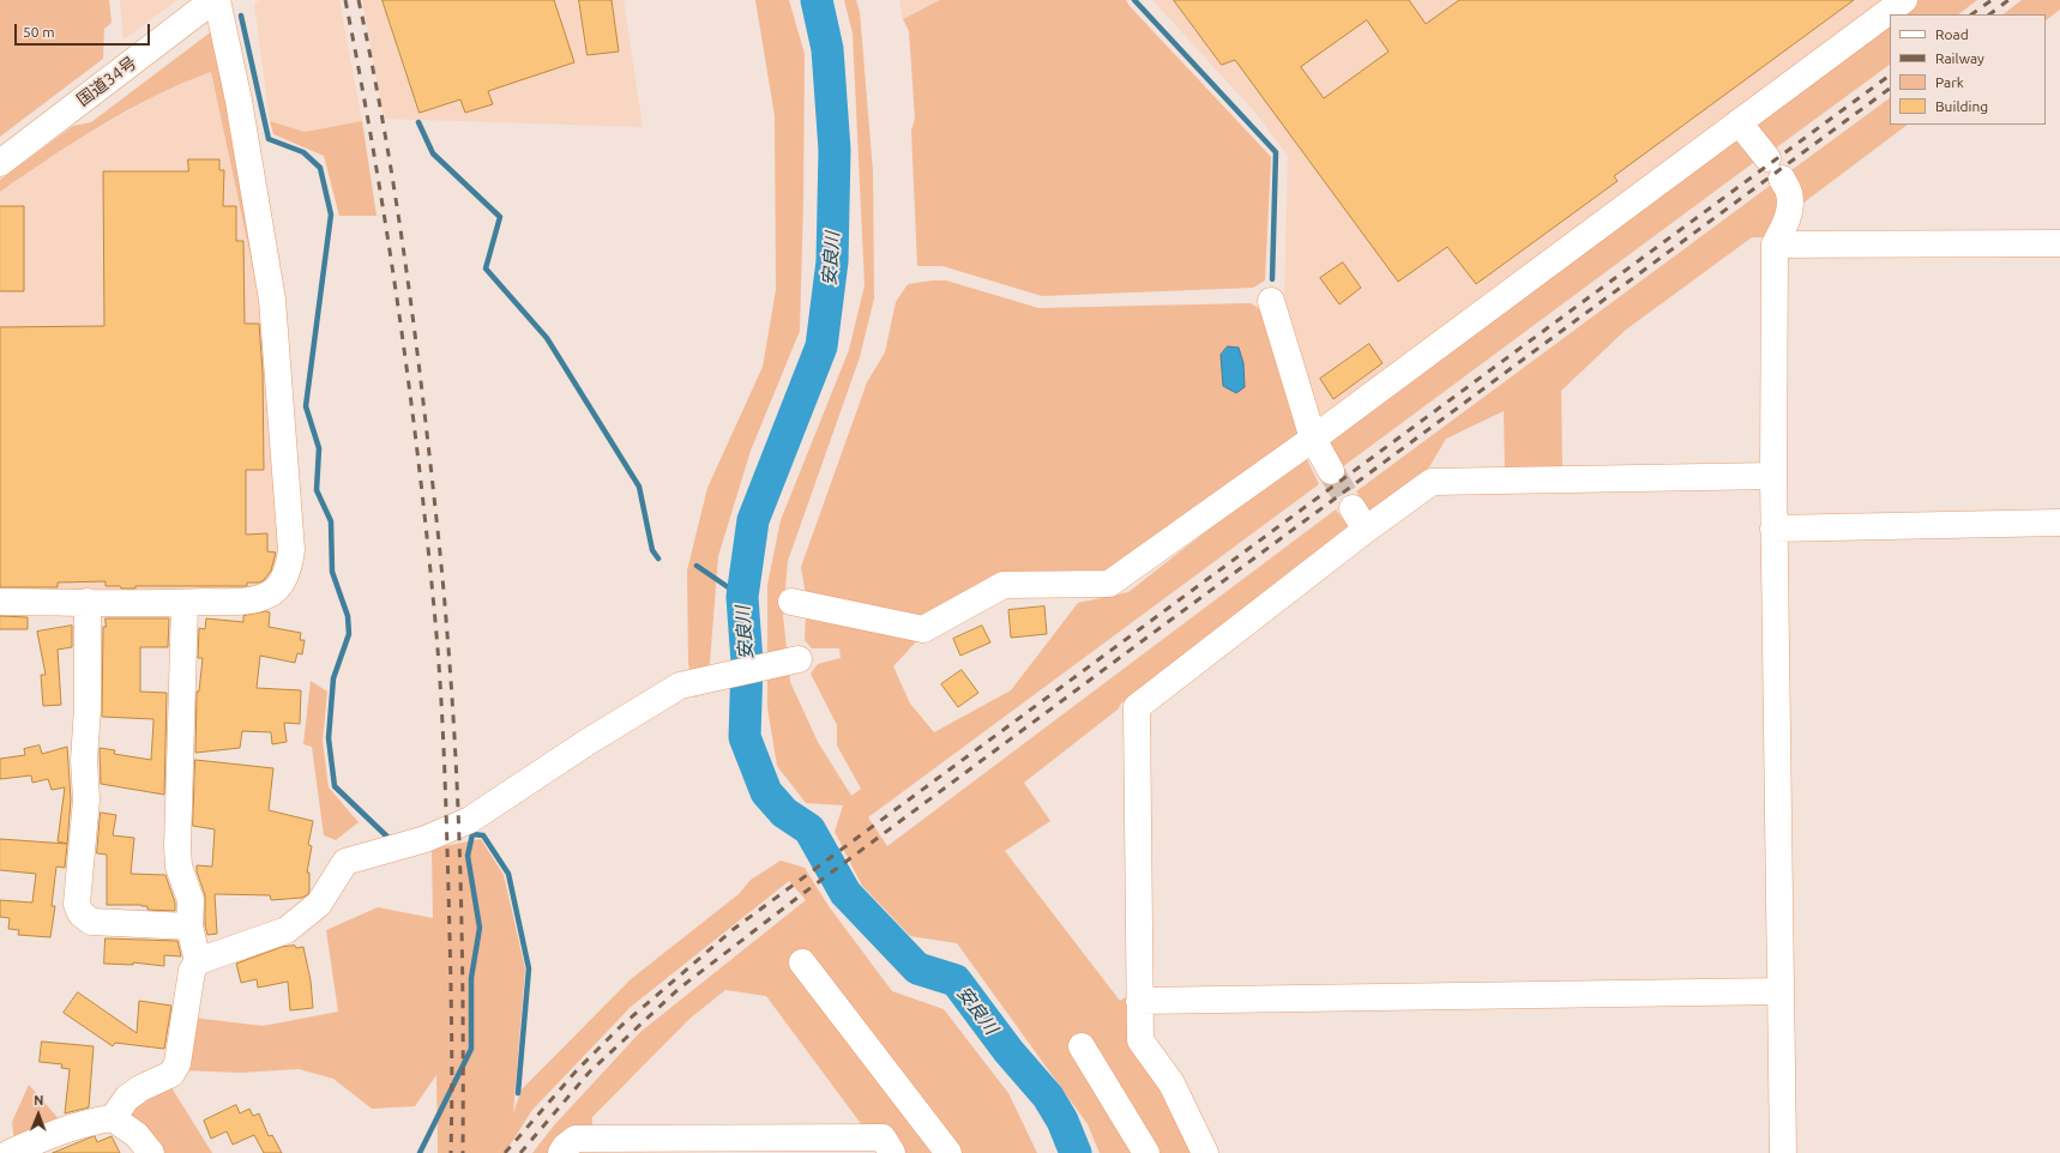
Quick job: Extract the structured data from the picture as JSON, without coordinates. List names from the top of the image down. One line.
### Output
{"streets":{"main road":["国道34号"]},"water":["安良川"],"legend":["Road","Railway","Park","Building"],"scale_bar":"50 m","north":"top"}
